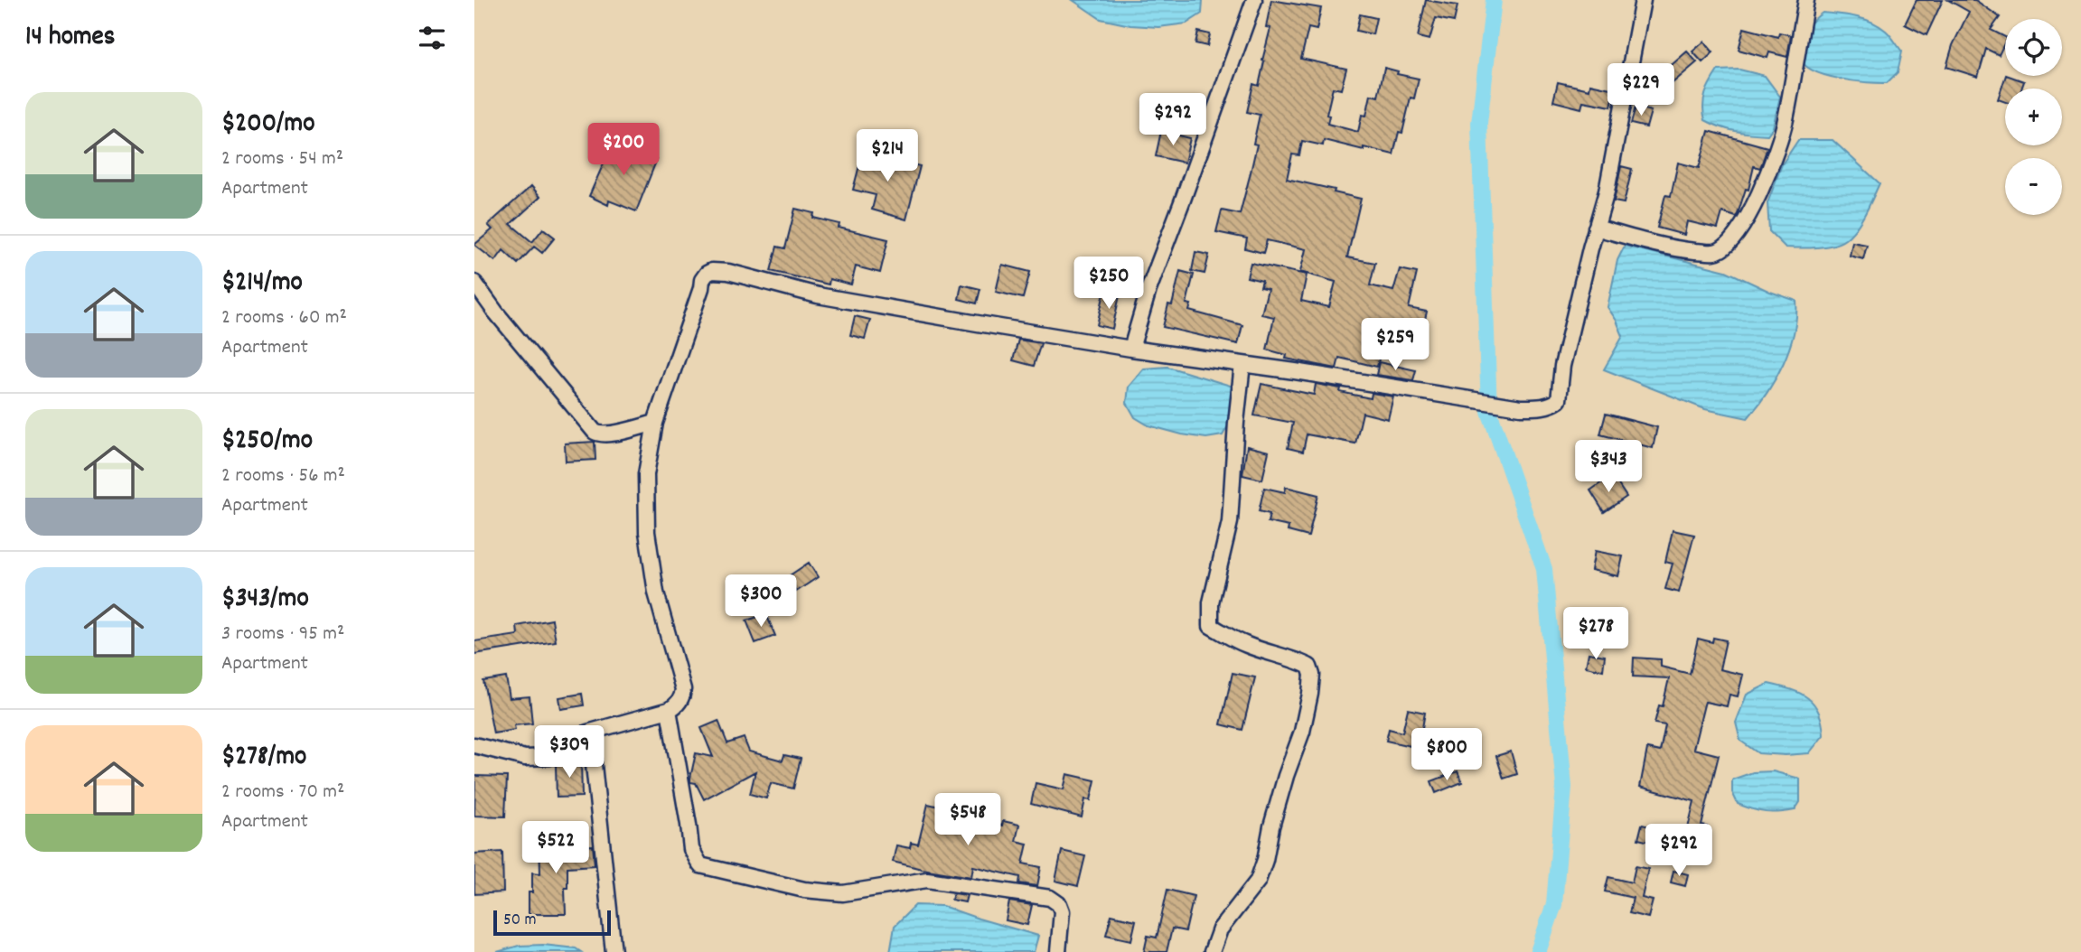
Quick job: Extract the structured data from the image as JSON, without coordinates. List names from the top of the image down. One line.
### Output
{"scale_bar":"50 m","page":{"heading":"14 homes","map_buttons":["+","−"],"price":["$229","$292","$200","$214","$250","$259","$343","$300","$278","$309","$800","$548","$522","$292"],"list":[{"name":"$200/mo","note":"2 rooms · 54 m² · Apartment"},{"name":"$214/mo","note":"2 rooms · 60 m² · Apartment"},{"name":"$250/mo","note":"2 rooms · 56 m² · Apartment"},{"name":"$343/mo","note":"3 rooms · 95 m² · Apartment"},{"name":"$278/mo","note":"2 rooms · 70 m² · Apartment"}],"scale":"50 m"}}
